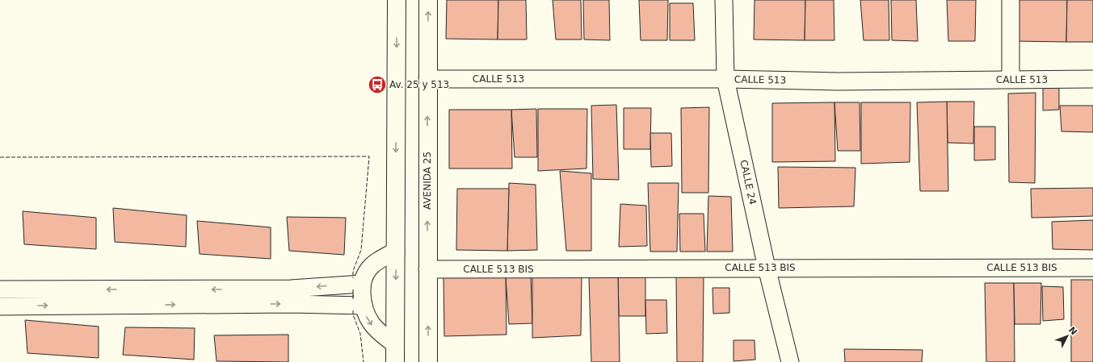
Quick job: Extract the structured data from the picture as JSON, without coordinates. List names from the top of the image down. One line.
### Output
{"streets":{"main road":["AVENIDA 25"],"street":["CALLE 513","CALLE 24","CALLE 513 BIS"]},"crossings":[["CALLE 513","AVENIDA 25"],["CALLE 513","CALLE 24"],["AVENIDA 25","CALLE 513 BIS"],["CALLE 24","CALLE 513 BIS"]],"places":{"bus stop":["Av. 25 y 513"]},"north":"top right"}
